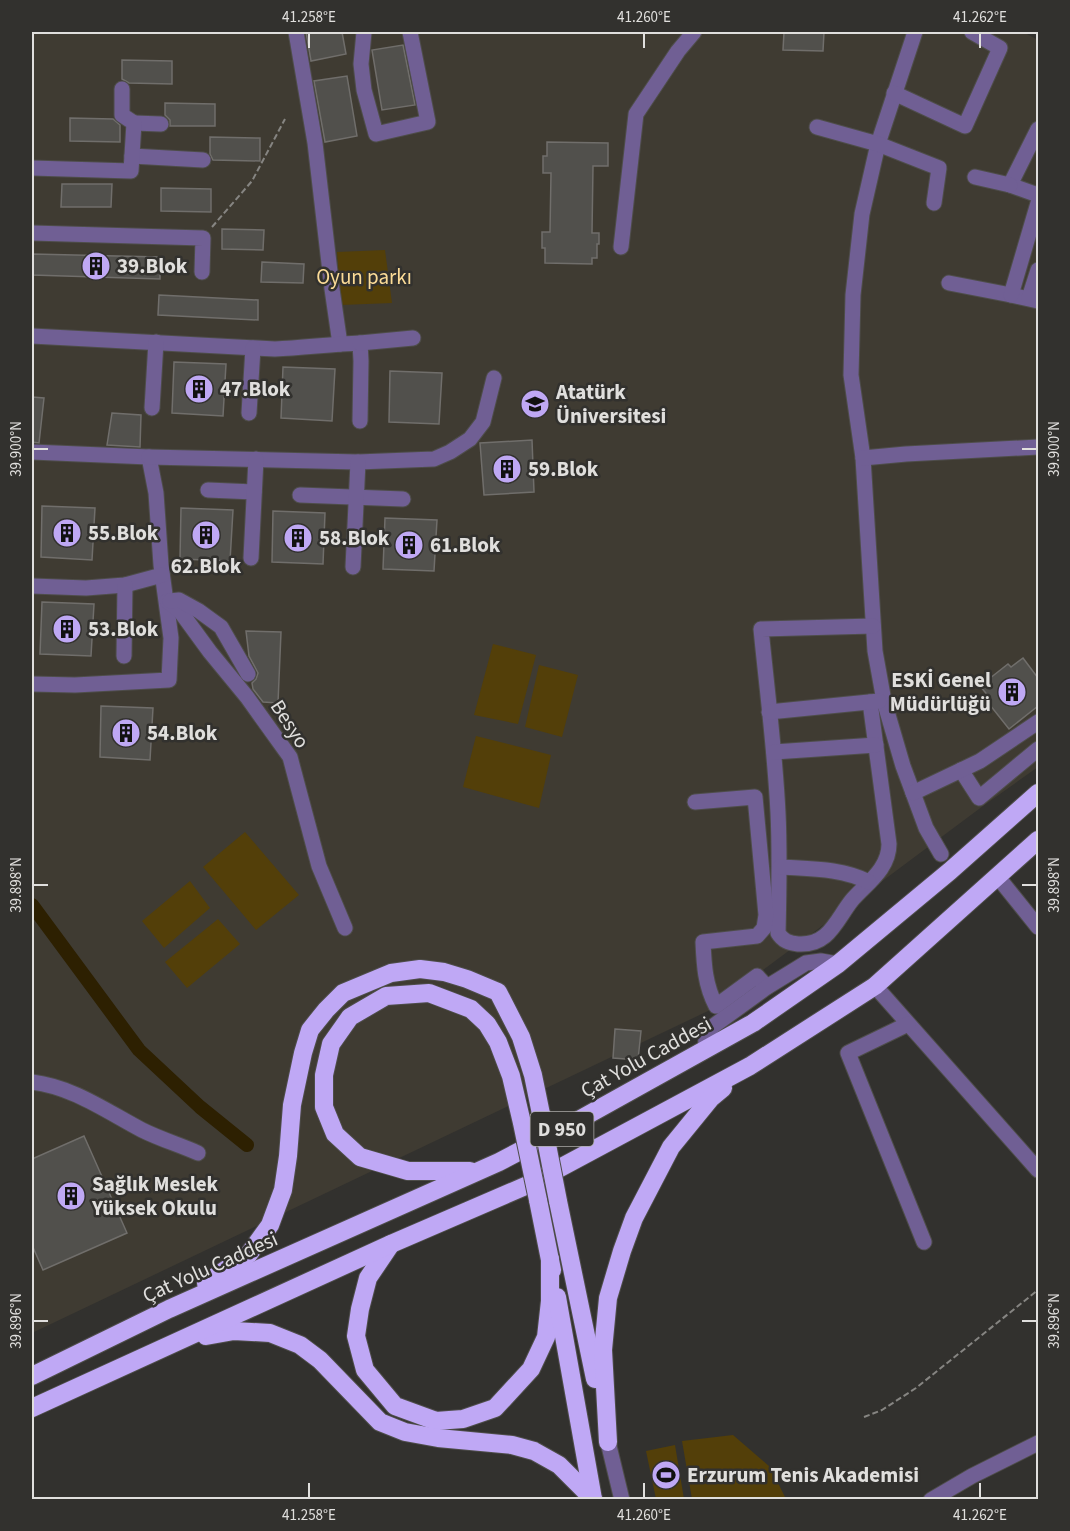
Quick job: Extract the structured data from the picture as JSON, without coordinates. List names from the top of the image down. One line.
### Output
{"streets":{"highway":["Çat Yolu Caddesi","D 950"],"street":["Besyo"]},"parks":["Oyun parkı"],"places":{"building":["39.Blok","47.Blok","59.Blok","55.Blok","62.Blok","58.Blok","61.Blok","53.Blok","ESKİ Genel Müdürlüğü","54.Blok","Sağlık Meslek Yüksek Okulu"],"school or university":["Atatürk Üniversitesi"],"sports":["Erzurum Tenis Akademisi"]},"coordinates":["41.258°E","41.260°E","41.262°E","39.900°N","39.898°N","39.896°N"]}
